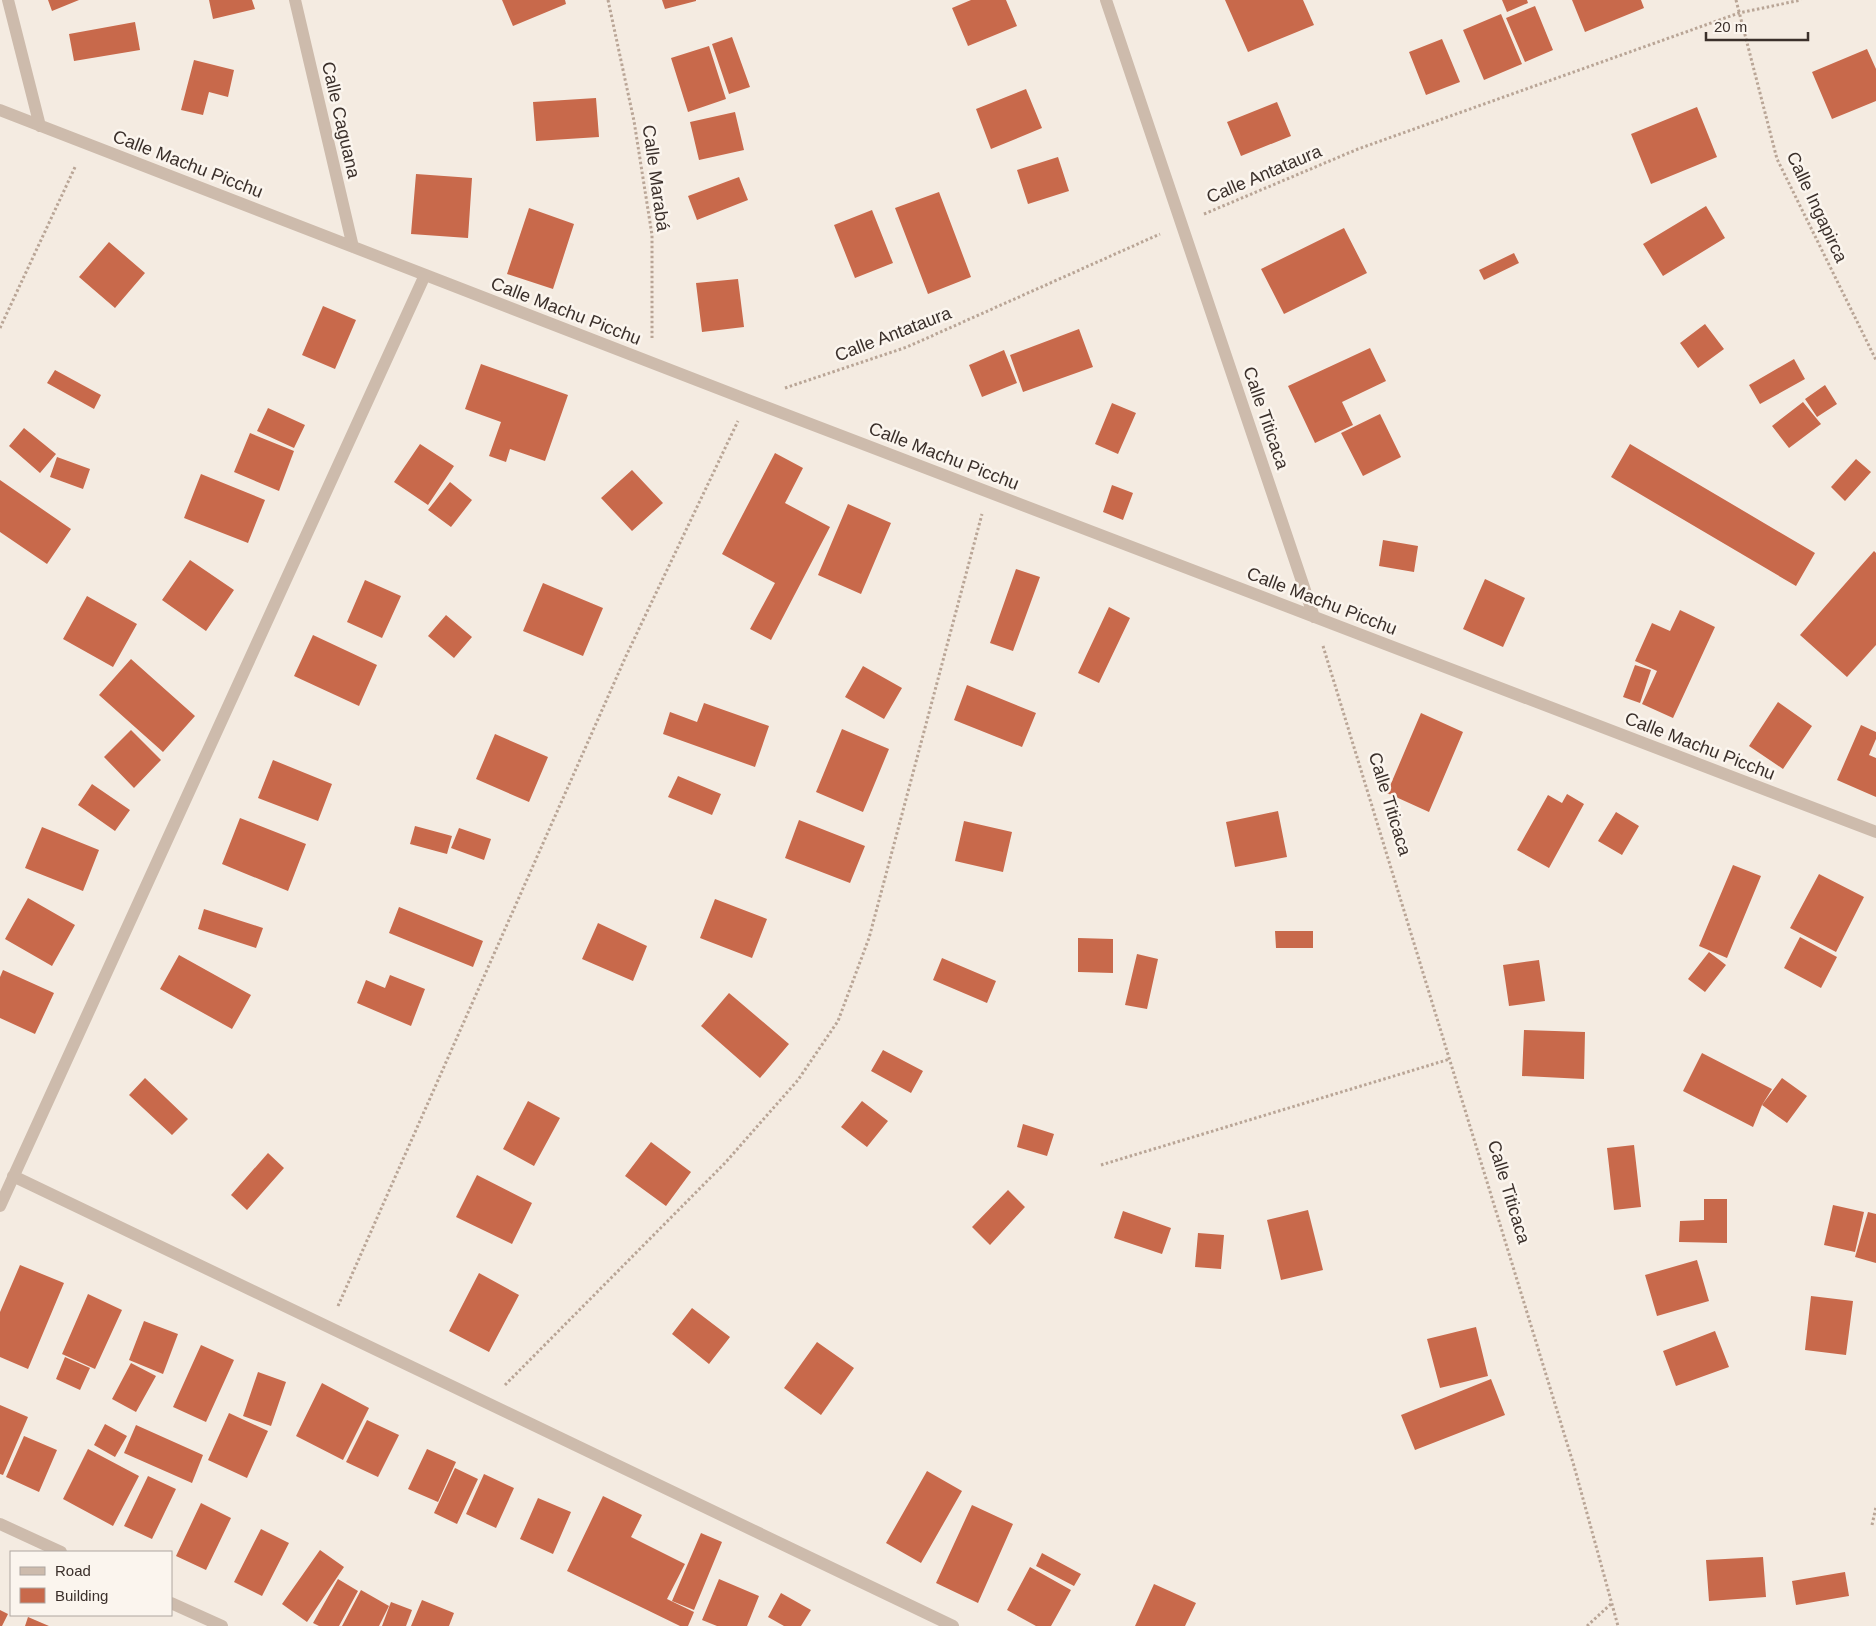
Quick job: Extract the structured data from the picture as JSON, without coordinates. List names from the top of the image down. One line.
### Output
{"streets":{"street":["Calle Caguana","Calle Machu Picchu","Calle Titicaca"],"path":["Calle Antataura","Calle Marabá","Calle Ingapirca"]},"crossings":[["Calle Caguana","Calle Machu Picchu"],["Calle Machu Picchu","Calle Antataura"],["Calle Machu Picchu","Calle Marabá"],["Calle Machu Picchu","Calle Titicaca"],["Calle Antataura","Calle Ingapirca"],["Calle Antataura","Calle Titicaca"]],"legend":["Road","Building"],"scale_bar":"20 m"}
